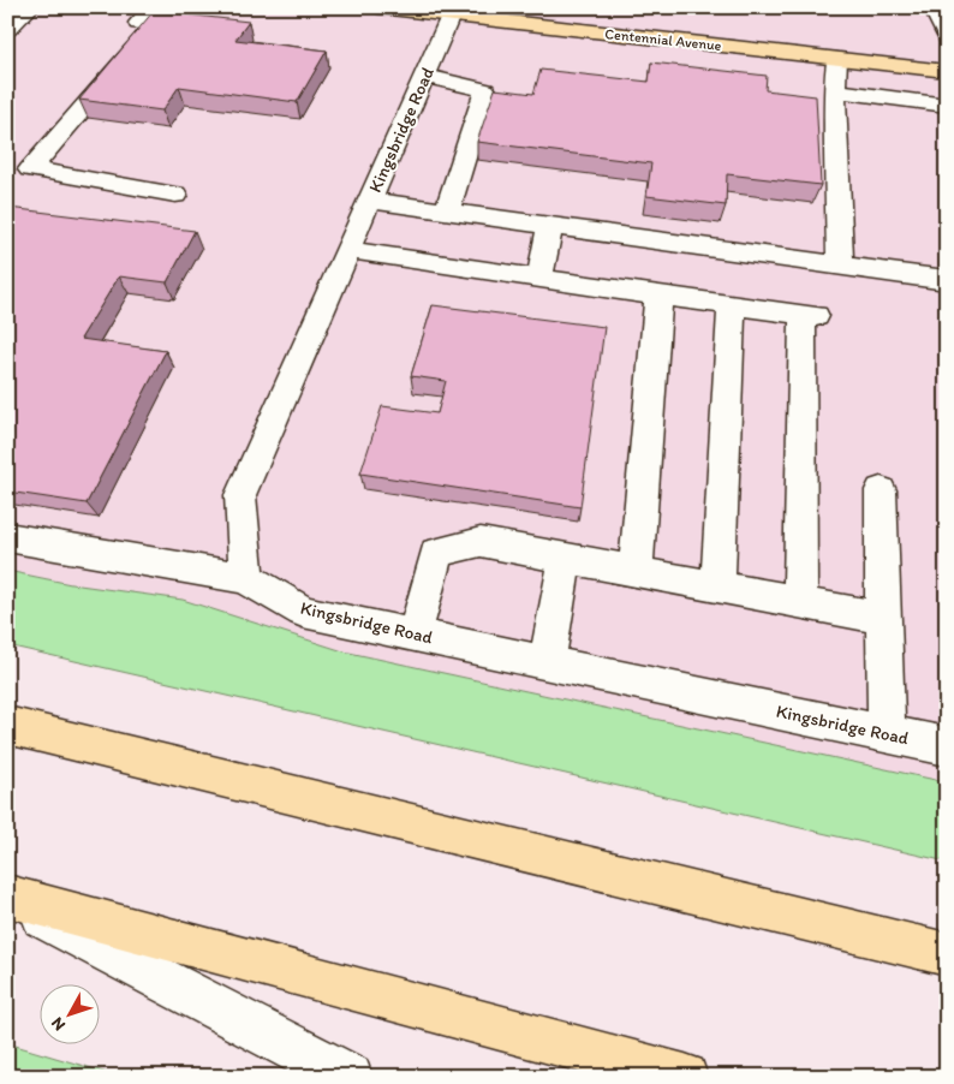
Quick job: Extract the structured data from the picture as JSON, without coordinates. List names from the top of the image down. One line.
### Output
{"streets":{"main road":["Centennial Avenue"],"street":["Kingsbridge Road"]},"crossings":[["Centennial Avenue","Kingsbridge Road"]],"north":"bottom left"}
